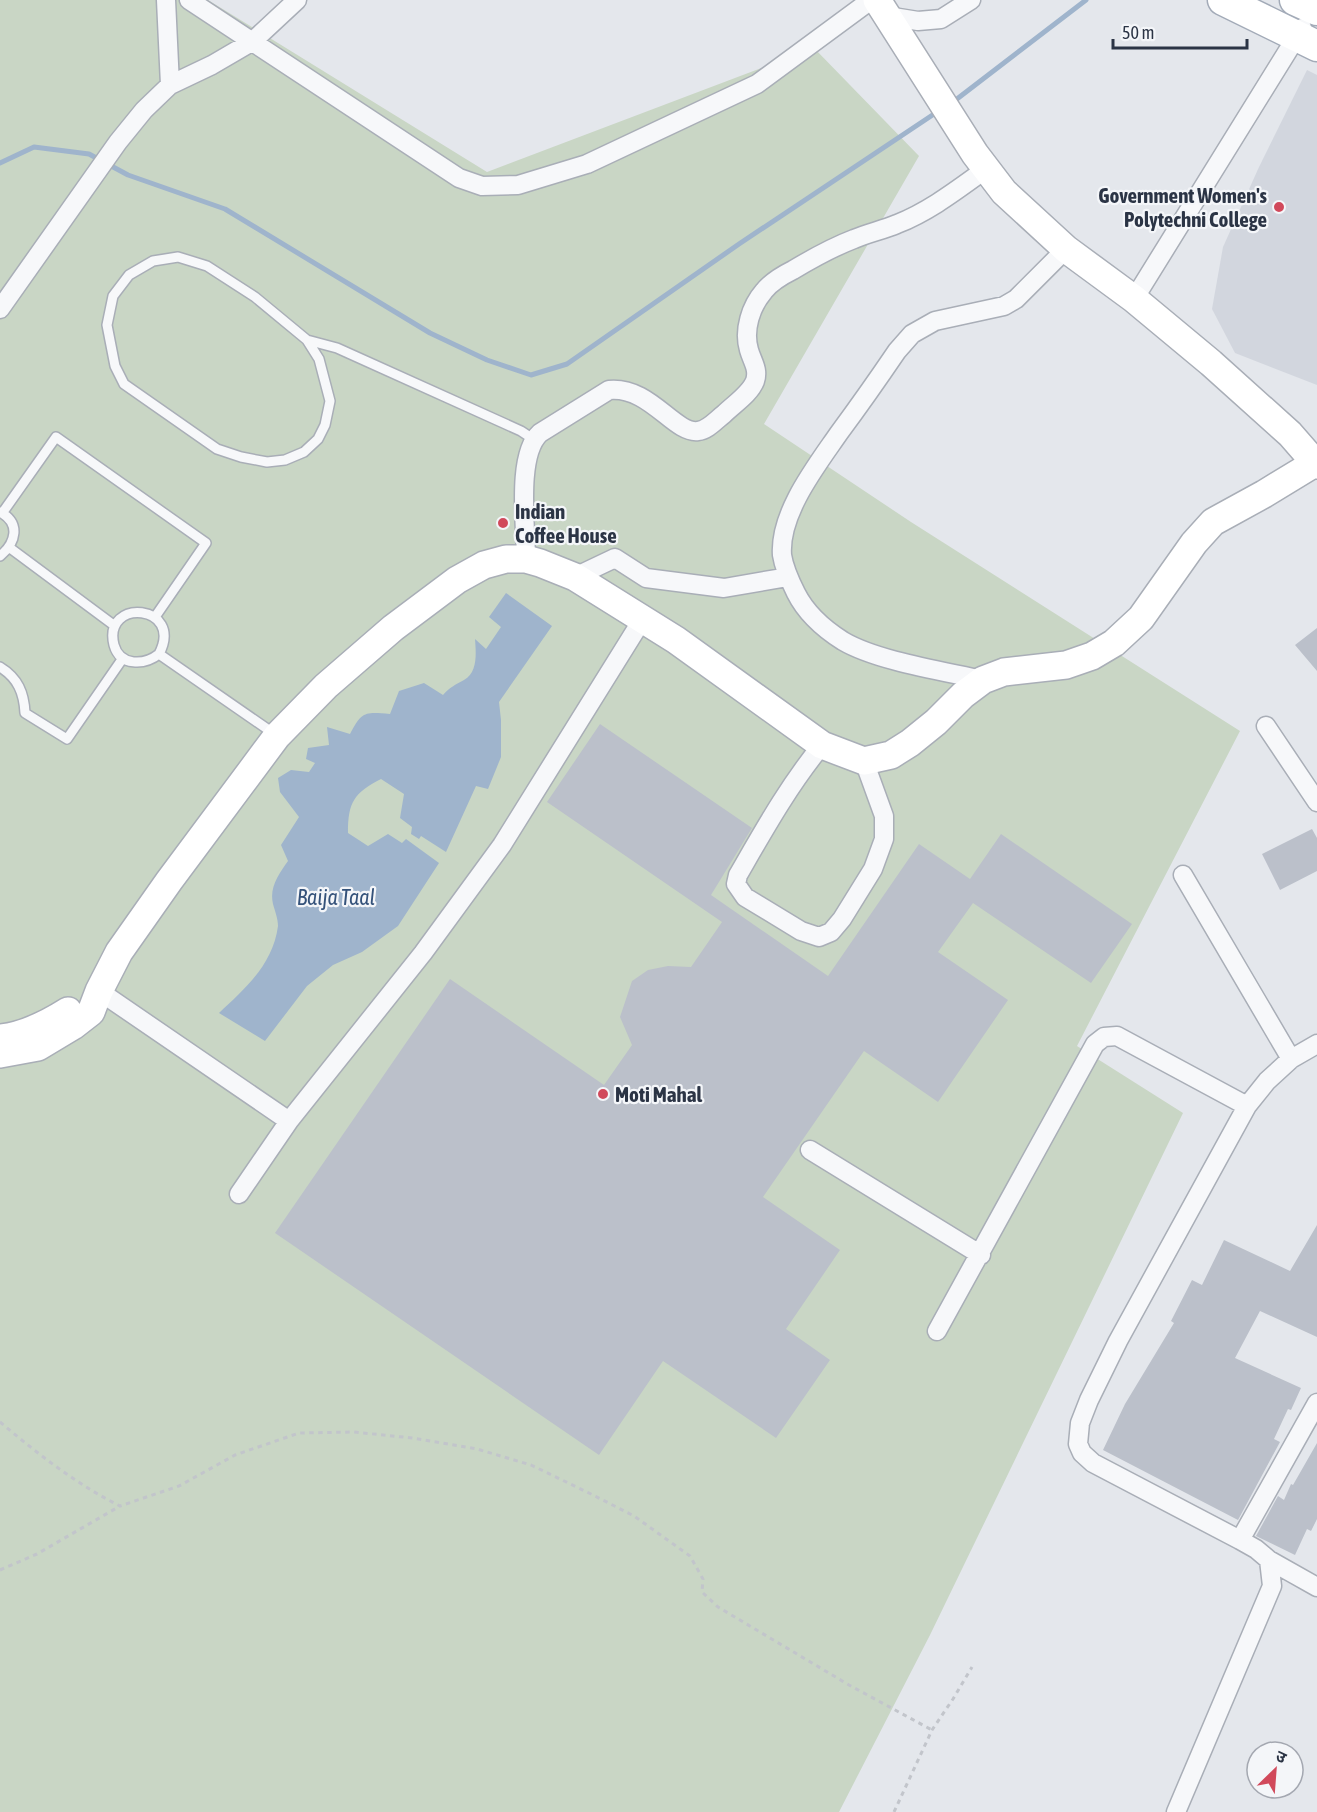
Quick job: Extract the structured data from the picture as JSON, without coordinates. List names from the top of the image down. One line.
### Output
{"water":["Baija Taal"],"places":["Government Women's Polytechni College","Indian Coffee House","Moti Mahal"],"scale_bar":"50 m","north":"top right"}
